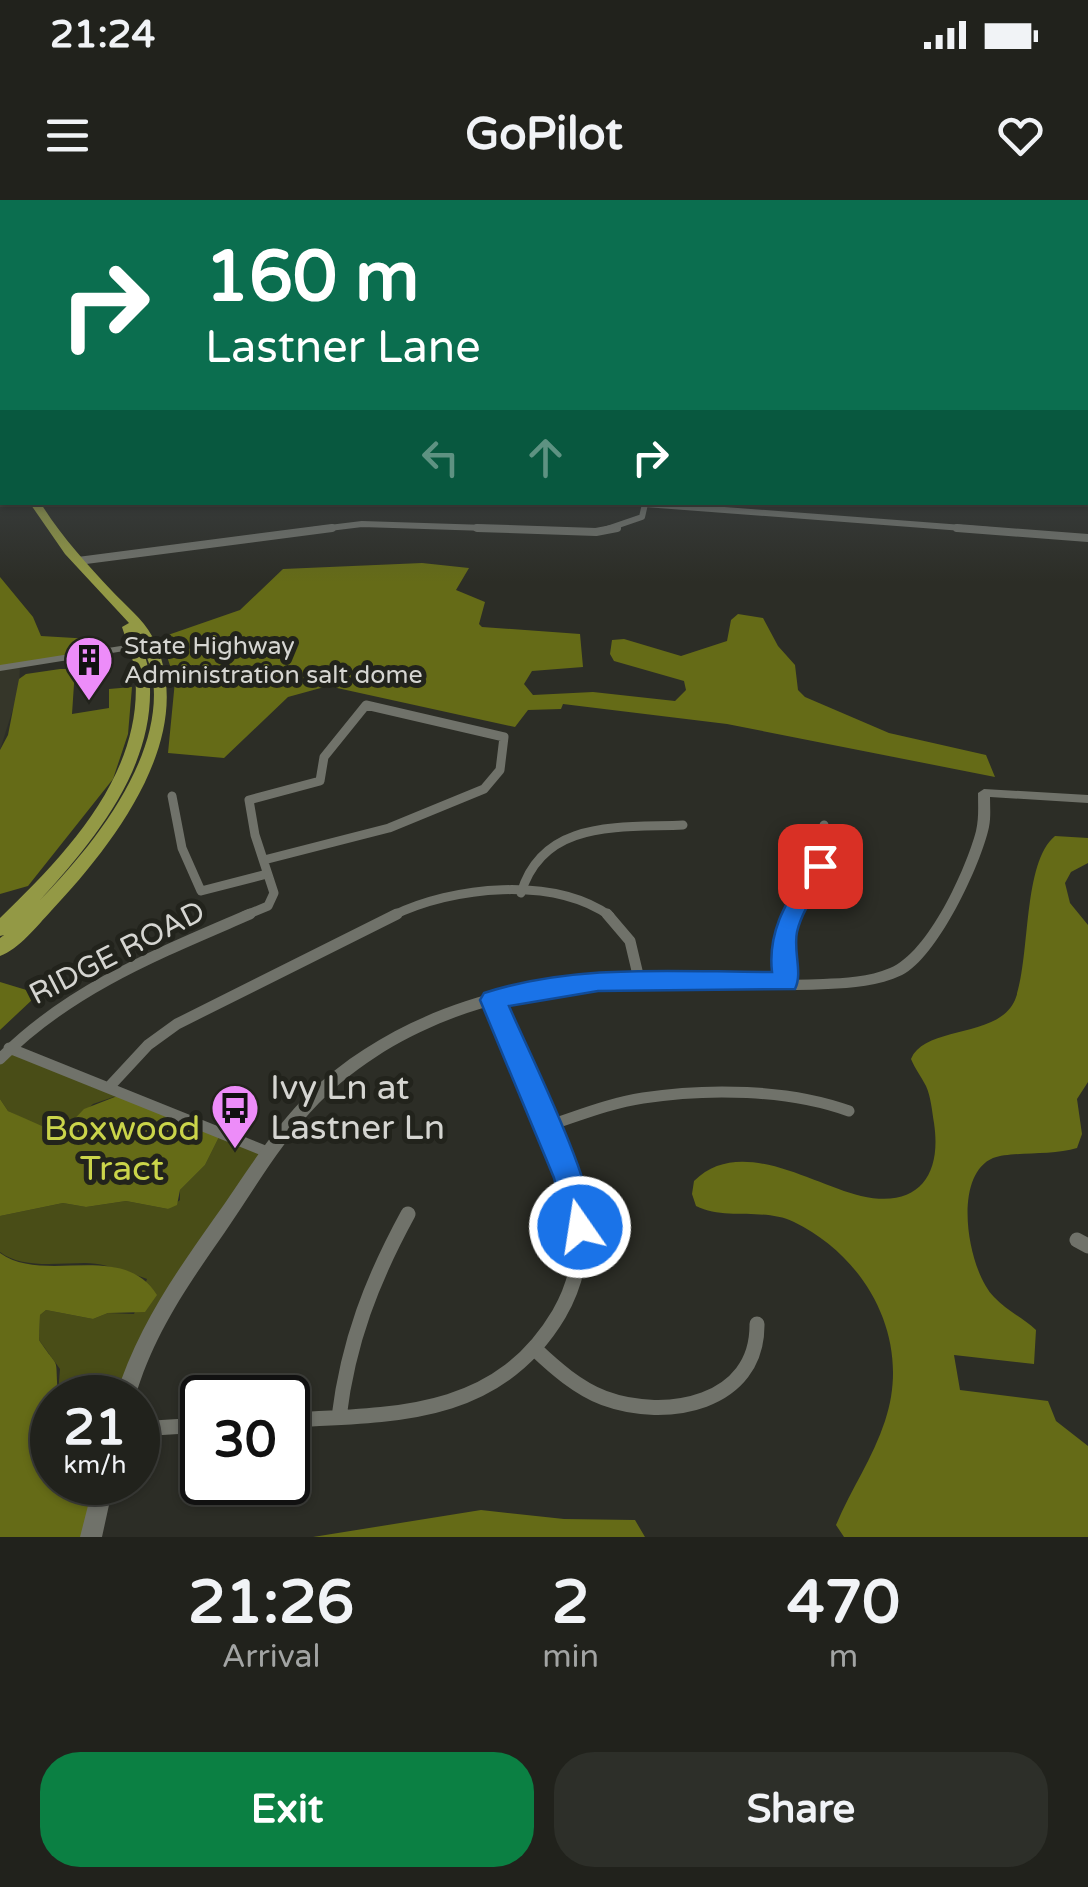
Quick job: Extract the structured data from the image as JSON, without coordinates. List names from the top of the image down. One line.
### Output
{"streets":{"street":["RIDGE ROAD"]},"parks":["Boxwood Tract"],"places":{"building":["State Highway Administration salt dome"],"bus stop":["Ivy Ln at Lastner Ln"]},"page":{"status":"21:24","header":"GoPilot","turn":["160 m","Lastner Lane"],"speed":"21 km/h","limit":"30","eta":["21:26","Arrival","2","min","470","m"],"buttons":["Exit","Share"]}}
